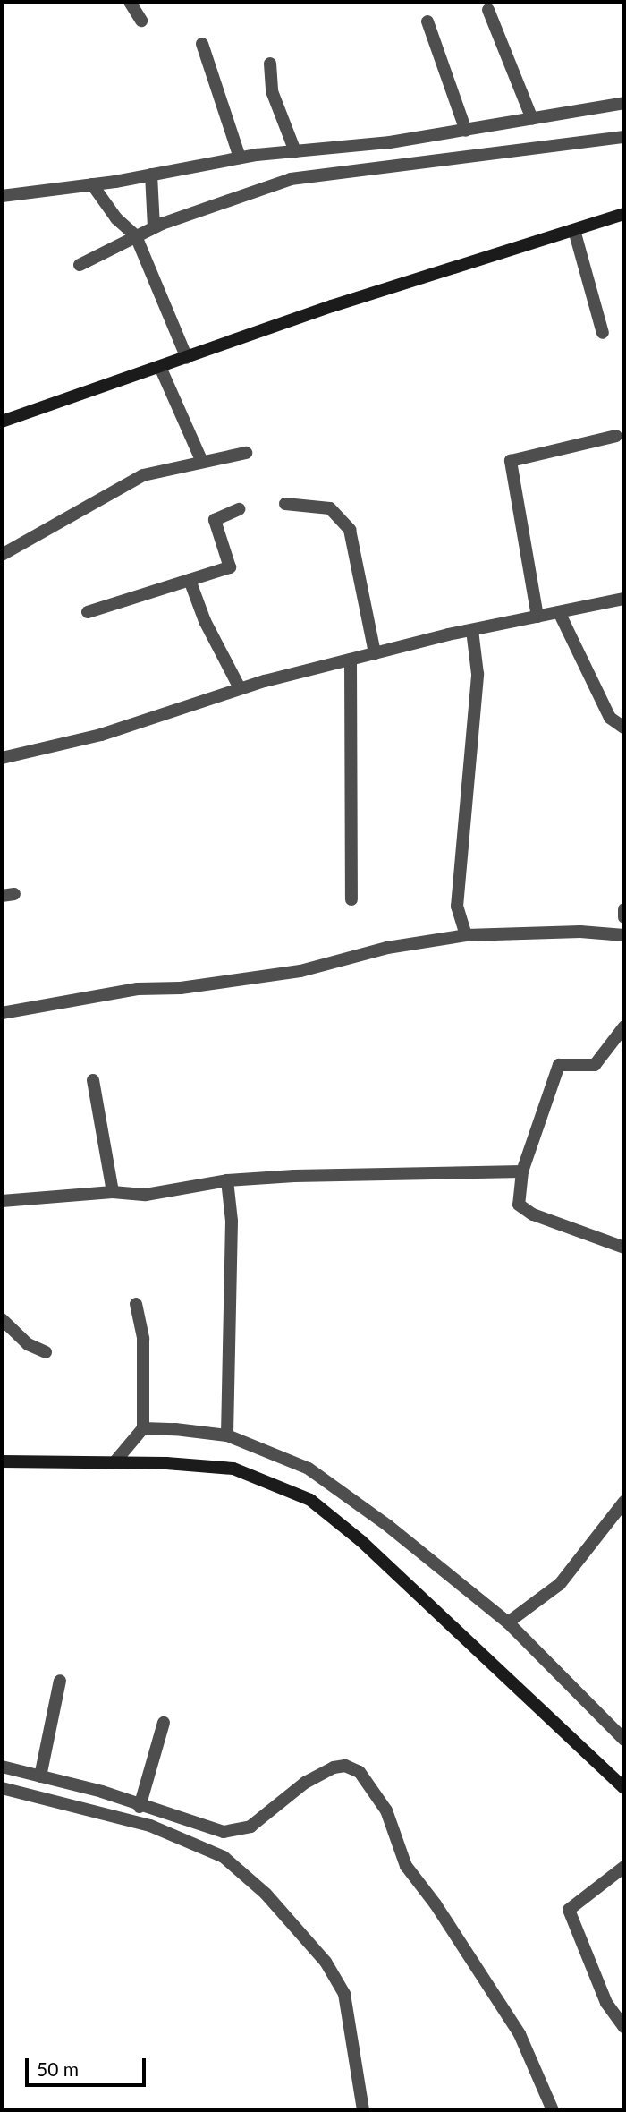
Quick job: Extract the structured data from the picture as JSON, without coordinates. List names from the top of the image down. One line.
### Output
{"scale_bar":"50 m"}
